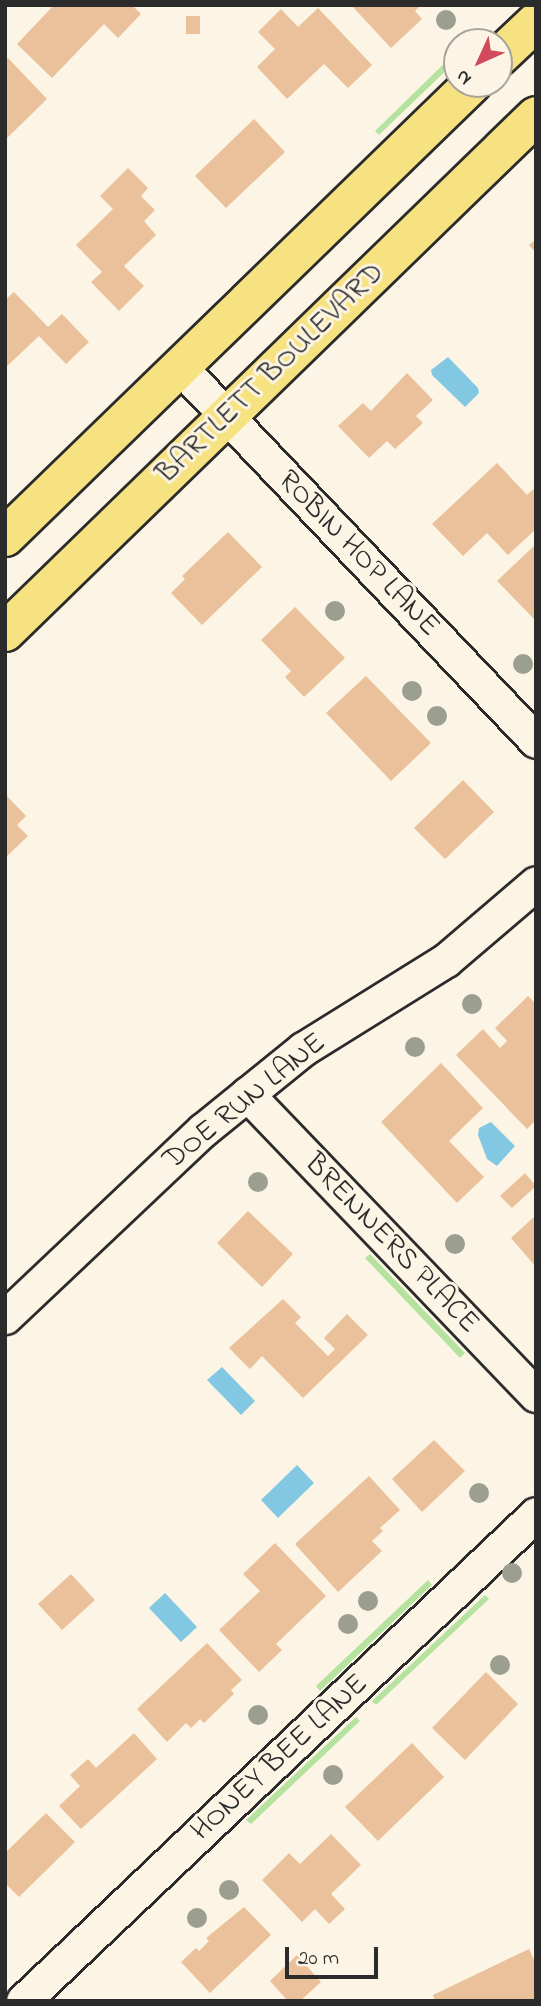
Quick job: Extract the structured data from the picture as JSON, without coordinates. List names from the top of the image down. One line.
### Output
{"streets":{"main road":["BARTLETT BOULEVARD"],"street":["ROBIN HOP LANE","DOE RUN LANE","BRENNERS PLACE","HONEY BEE LANE"]},"crossings":[["BARTLETT BOULEVARD","ROBIN HOP LANE"],["DOE RUN LANE","BRENNERS PLACE"]],"scale_bar":"20 m","north":"bottom left"}
